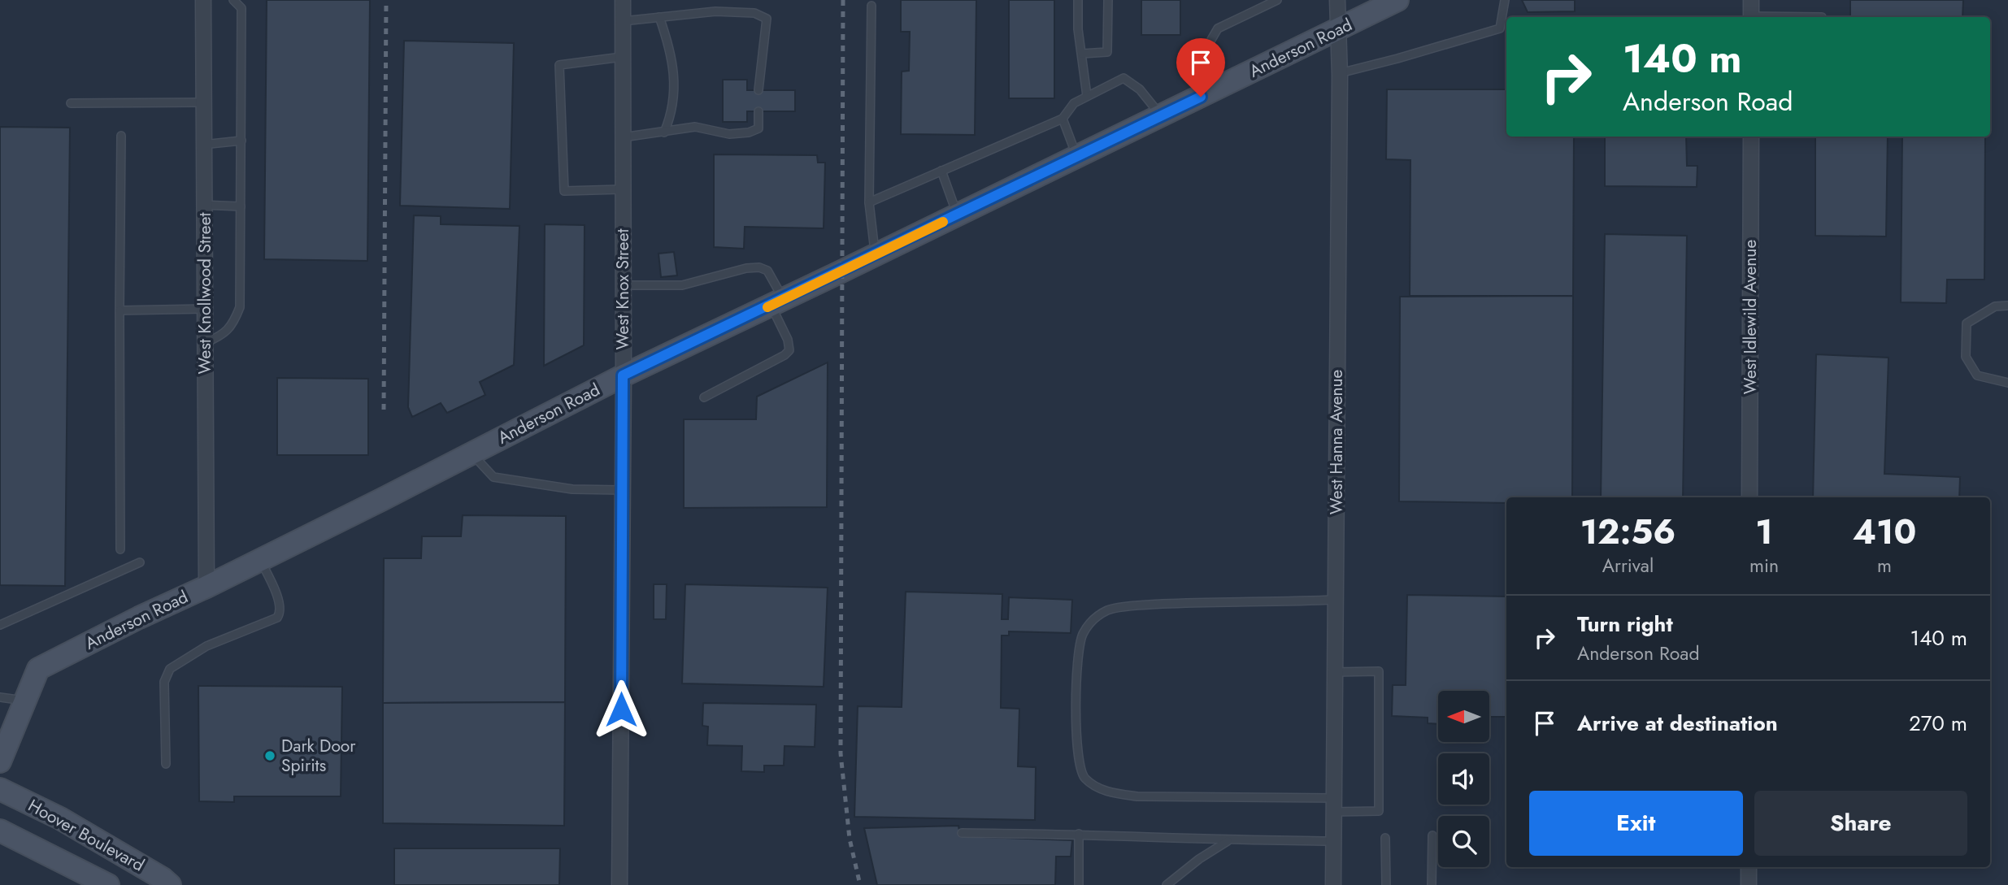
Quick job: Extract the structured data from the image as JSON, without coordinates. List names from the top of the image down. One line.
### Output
{"streets":{"street":["Anderson Road","West Knox Street","West Knollwood Street","West Idlewild Avenue","West Hanna Avenue","Hoover Boulevard"]},"crossings":[["Anderson Road","West Knox Street"],["Anderson Road","West Knollwood Street"],["Anderson Road","West Hanna Avenue"]],"places":["Dark Door Spirits"],"north":"left","page":{"turn":["140 m","Anderson Road"],"eta":["12:56","Arrival","1","min","410","m"],"list":[{"name":"Turn right","note":"Anderson Road","value":"140 m"},{"name":"Arrive at destination","value":"270 m"}],"buttons":["Exit","Share"]}}
